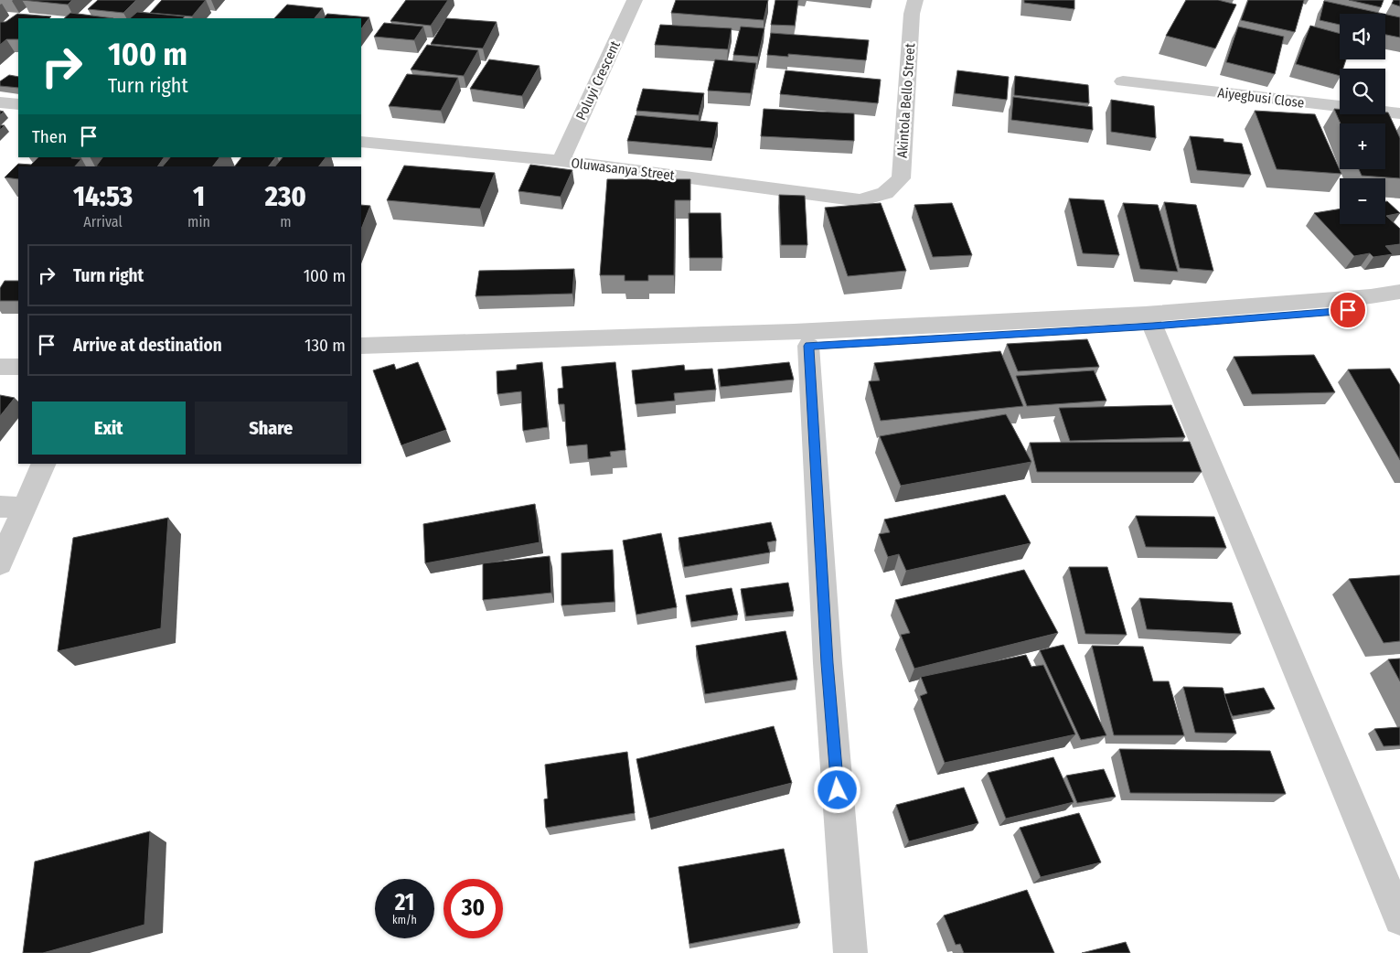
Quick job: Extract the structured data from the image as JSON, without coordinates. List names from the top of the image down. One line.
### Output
{"streets":{"street":["Poluyi Crescent","Aiyegbusi Close","Akintola Bello Street","Oluwasanya Street"]},"crossings":[["Poluyi Crescent","Oluwasanya Street"],["Akintola Bello Street","Oluwasanya Street"]],"page":{"map_buttons":["+","−"],"turn":["100 m","Turn right"],"then":"Then","eta":["14:53","Arrival","1","min","230","m"],"list":[{"name":"Turn right","value":"100 m"},{"name":"Arrive at destination","value":"130 m"}],"buttons":["Exit","Share"],"speed":"21 km/h","limit":"30"}}
